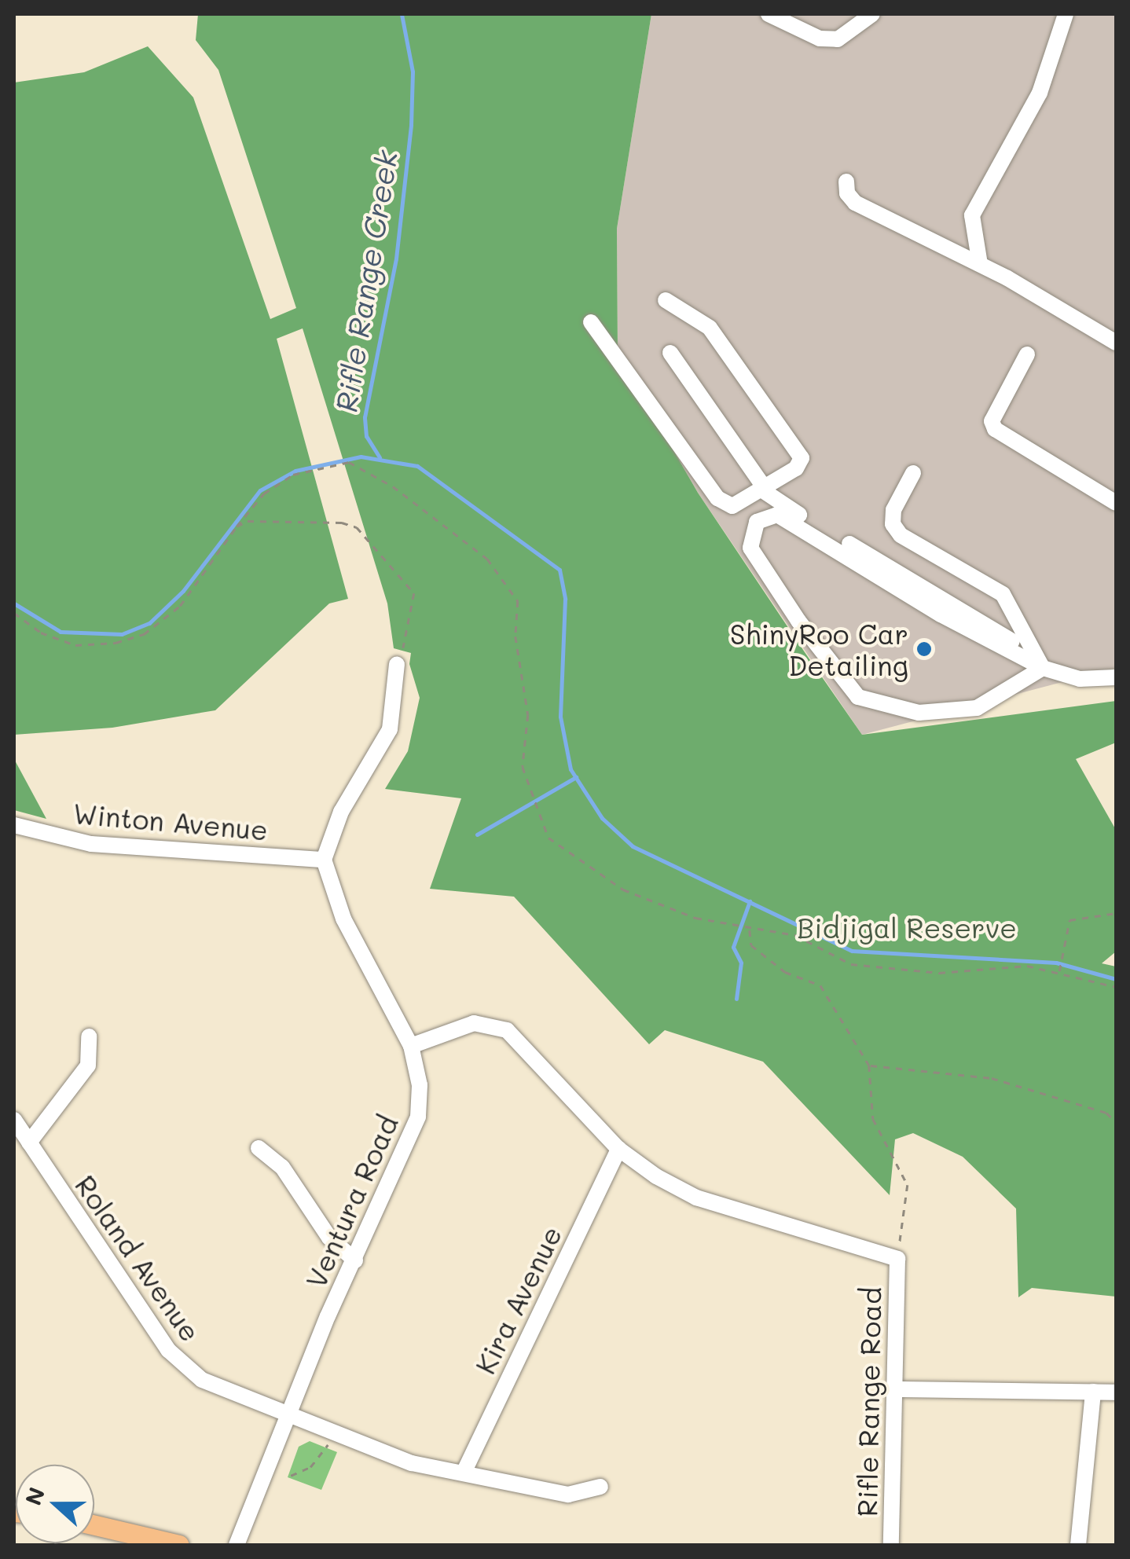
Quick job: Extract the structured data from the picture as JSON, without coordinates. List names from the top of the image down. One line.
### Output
{"streets":{"street":["Winton Avenue","Ventura Road","Roland Avenue","Kira Avenue","Rifle Range Road"]},"crossings":[["Winton Avenue","Ventura Road"],["Ventura Road","Roland Avenue"],["Roland Avenue","Kira Avenue"]],"water":["Rifle Range Creek"],"parks":["Bidjigal Reserve"],"places":["ShinyRoo Car Detailing"],"north":"left"}
